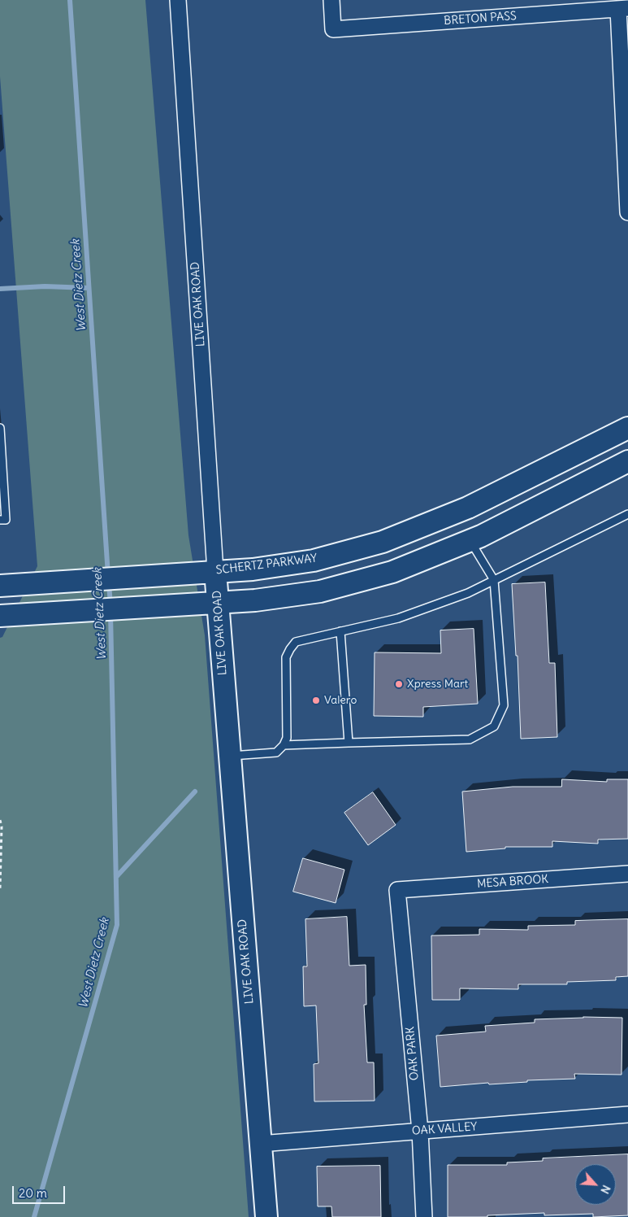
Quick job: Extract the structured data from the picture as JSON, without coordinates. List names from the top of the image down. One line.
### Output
{"streets":{"main road":["LIVE OAK ROAD","SCHERTZ PARKWAY"],"street":["BRETON PASS","MESA BROOK","OAK PARK","OAK VALLEY"]},"crossings":[["LIVE OAK ROAD","SCHERTZ PARKWAY"],["LIVE OAK ROAD","OAK VALLEY"],["MESA BROOK","OAK PARK"],["OAK PARK","OAK VALLEY"]],"water":["West Dietz Creek"],"places":["Xpress Mart","Valero"],"scale_bar":"20 m","north":"bottom right"}
